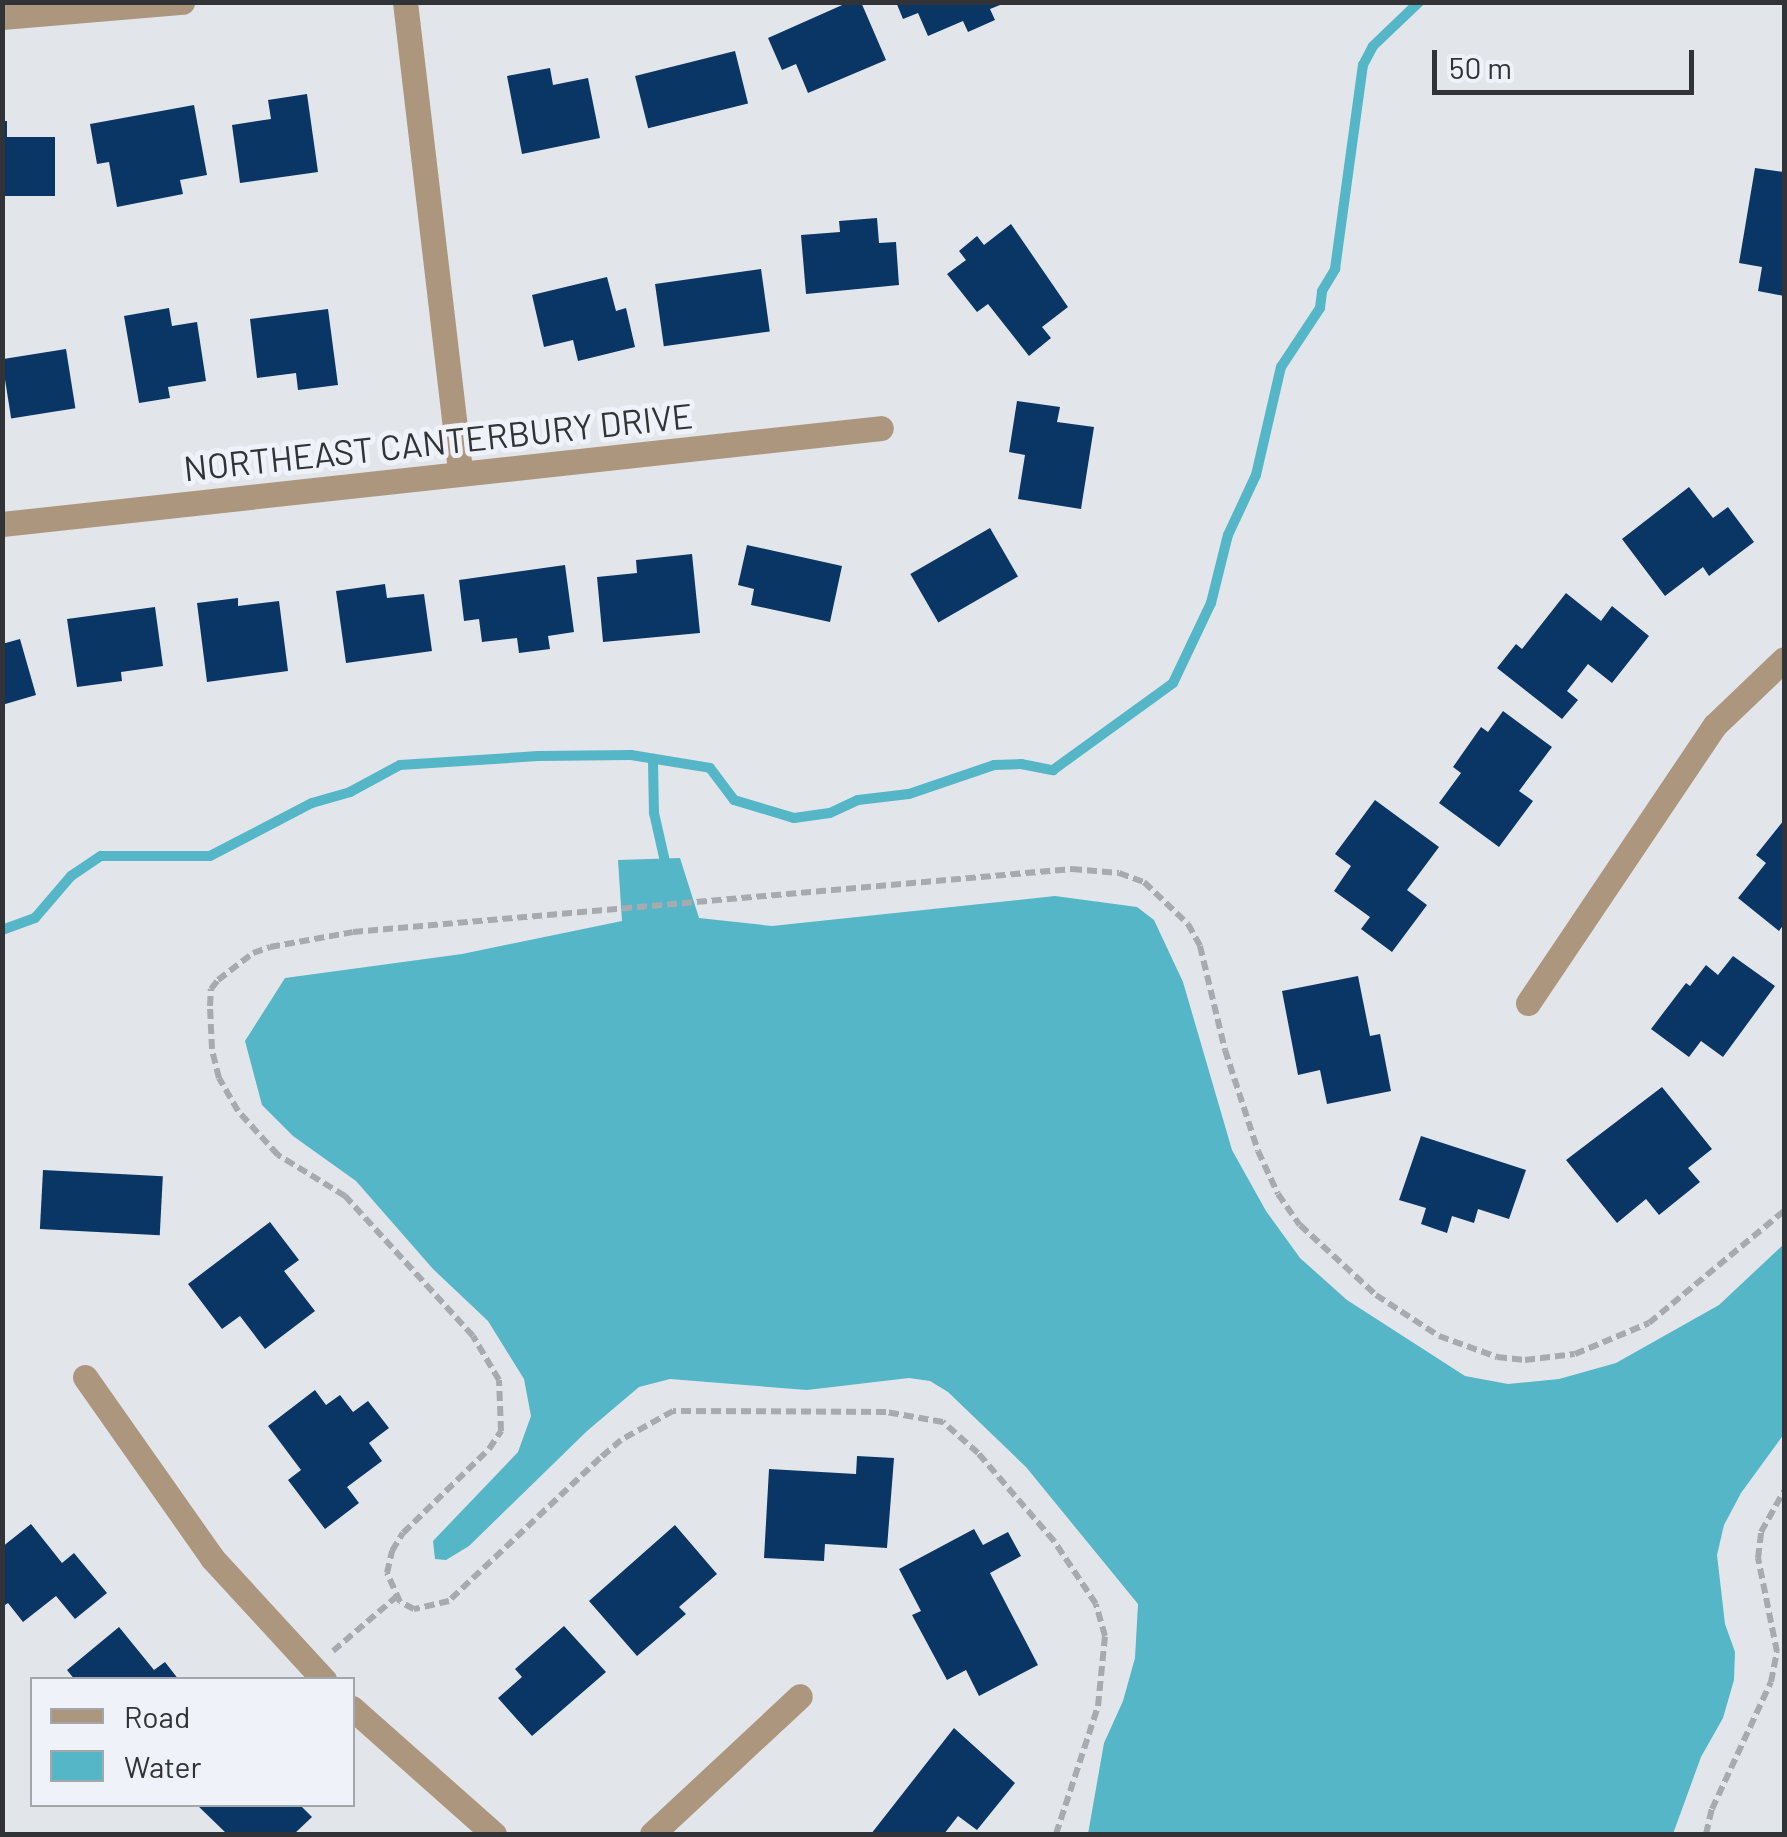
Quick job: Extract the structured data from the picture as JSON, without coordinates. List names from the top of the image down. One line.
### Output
{"streets":{"street":["NORTHEAST CANTERBURY DRIVE"]},"legend":["Road","Water"],"scale_bar":"50 m"}
